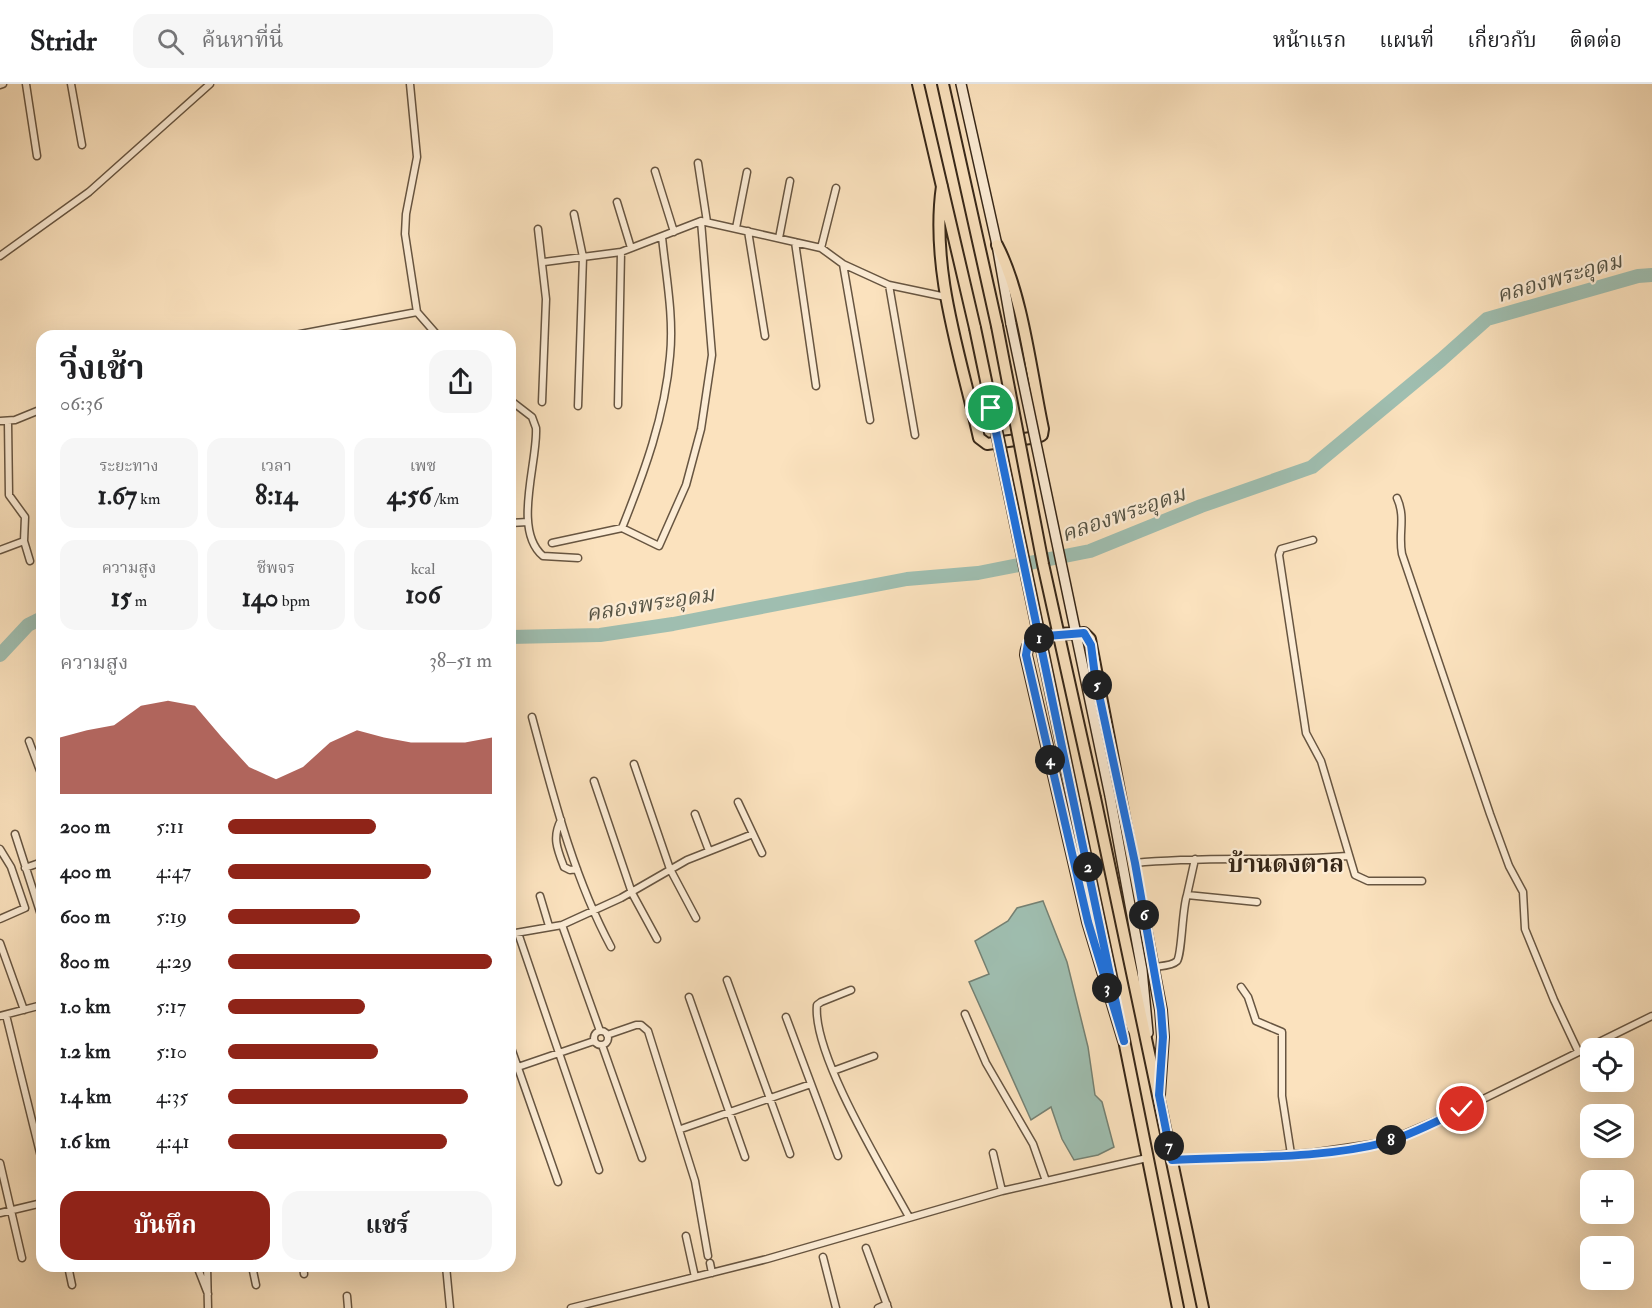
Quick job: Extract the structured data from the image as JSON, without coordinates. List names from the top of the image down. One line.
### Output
{"districts":["บ้านดงตาล"],"water":["คลองพระอุดม"],"page":{"header":"Stridr","search":"ค้นหาที่นี่","nav":["หน้าแรก","แผนที่","เกี่ยวกับ","ติดต่อ"],"heading":["วิ่งเช้า","06:36"],"stats":[["ระยะทาง","1.67 km"],["เวลา","8:14"],["เพซ","4:56 /km"],["ความสูง","15 m"],["ชีพจร","140 bpm"],["kcal","106"]],"pins":["1","5","4","2","6","3","8","7"],"chart":["ความสูง","38–51 m"],"list":[{"name":"200 m","note":"5:11"},{"name":"400 m","note":"4:47"},{"name":"600 m","note":"5:19"},{"name":"800 m","note":"4:29"},{"name":"1.0 km","note":"5:17"},{"name":"1.2 km","note":"5:10"},{"name":"1.4 km","note":"4:35"},{"name":"1.6 km","note":"4:41"}],"map_buttons":["+","−"],"buttons":["บันทึก","แชร์"]}}
